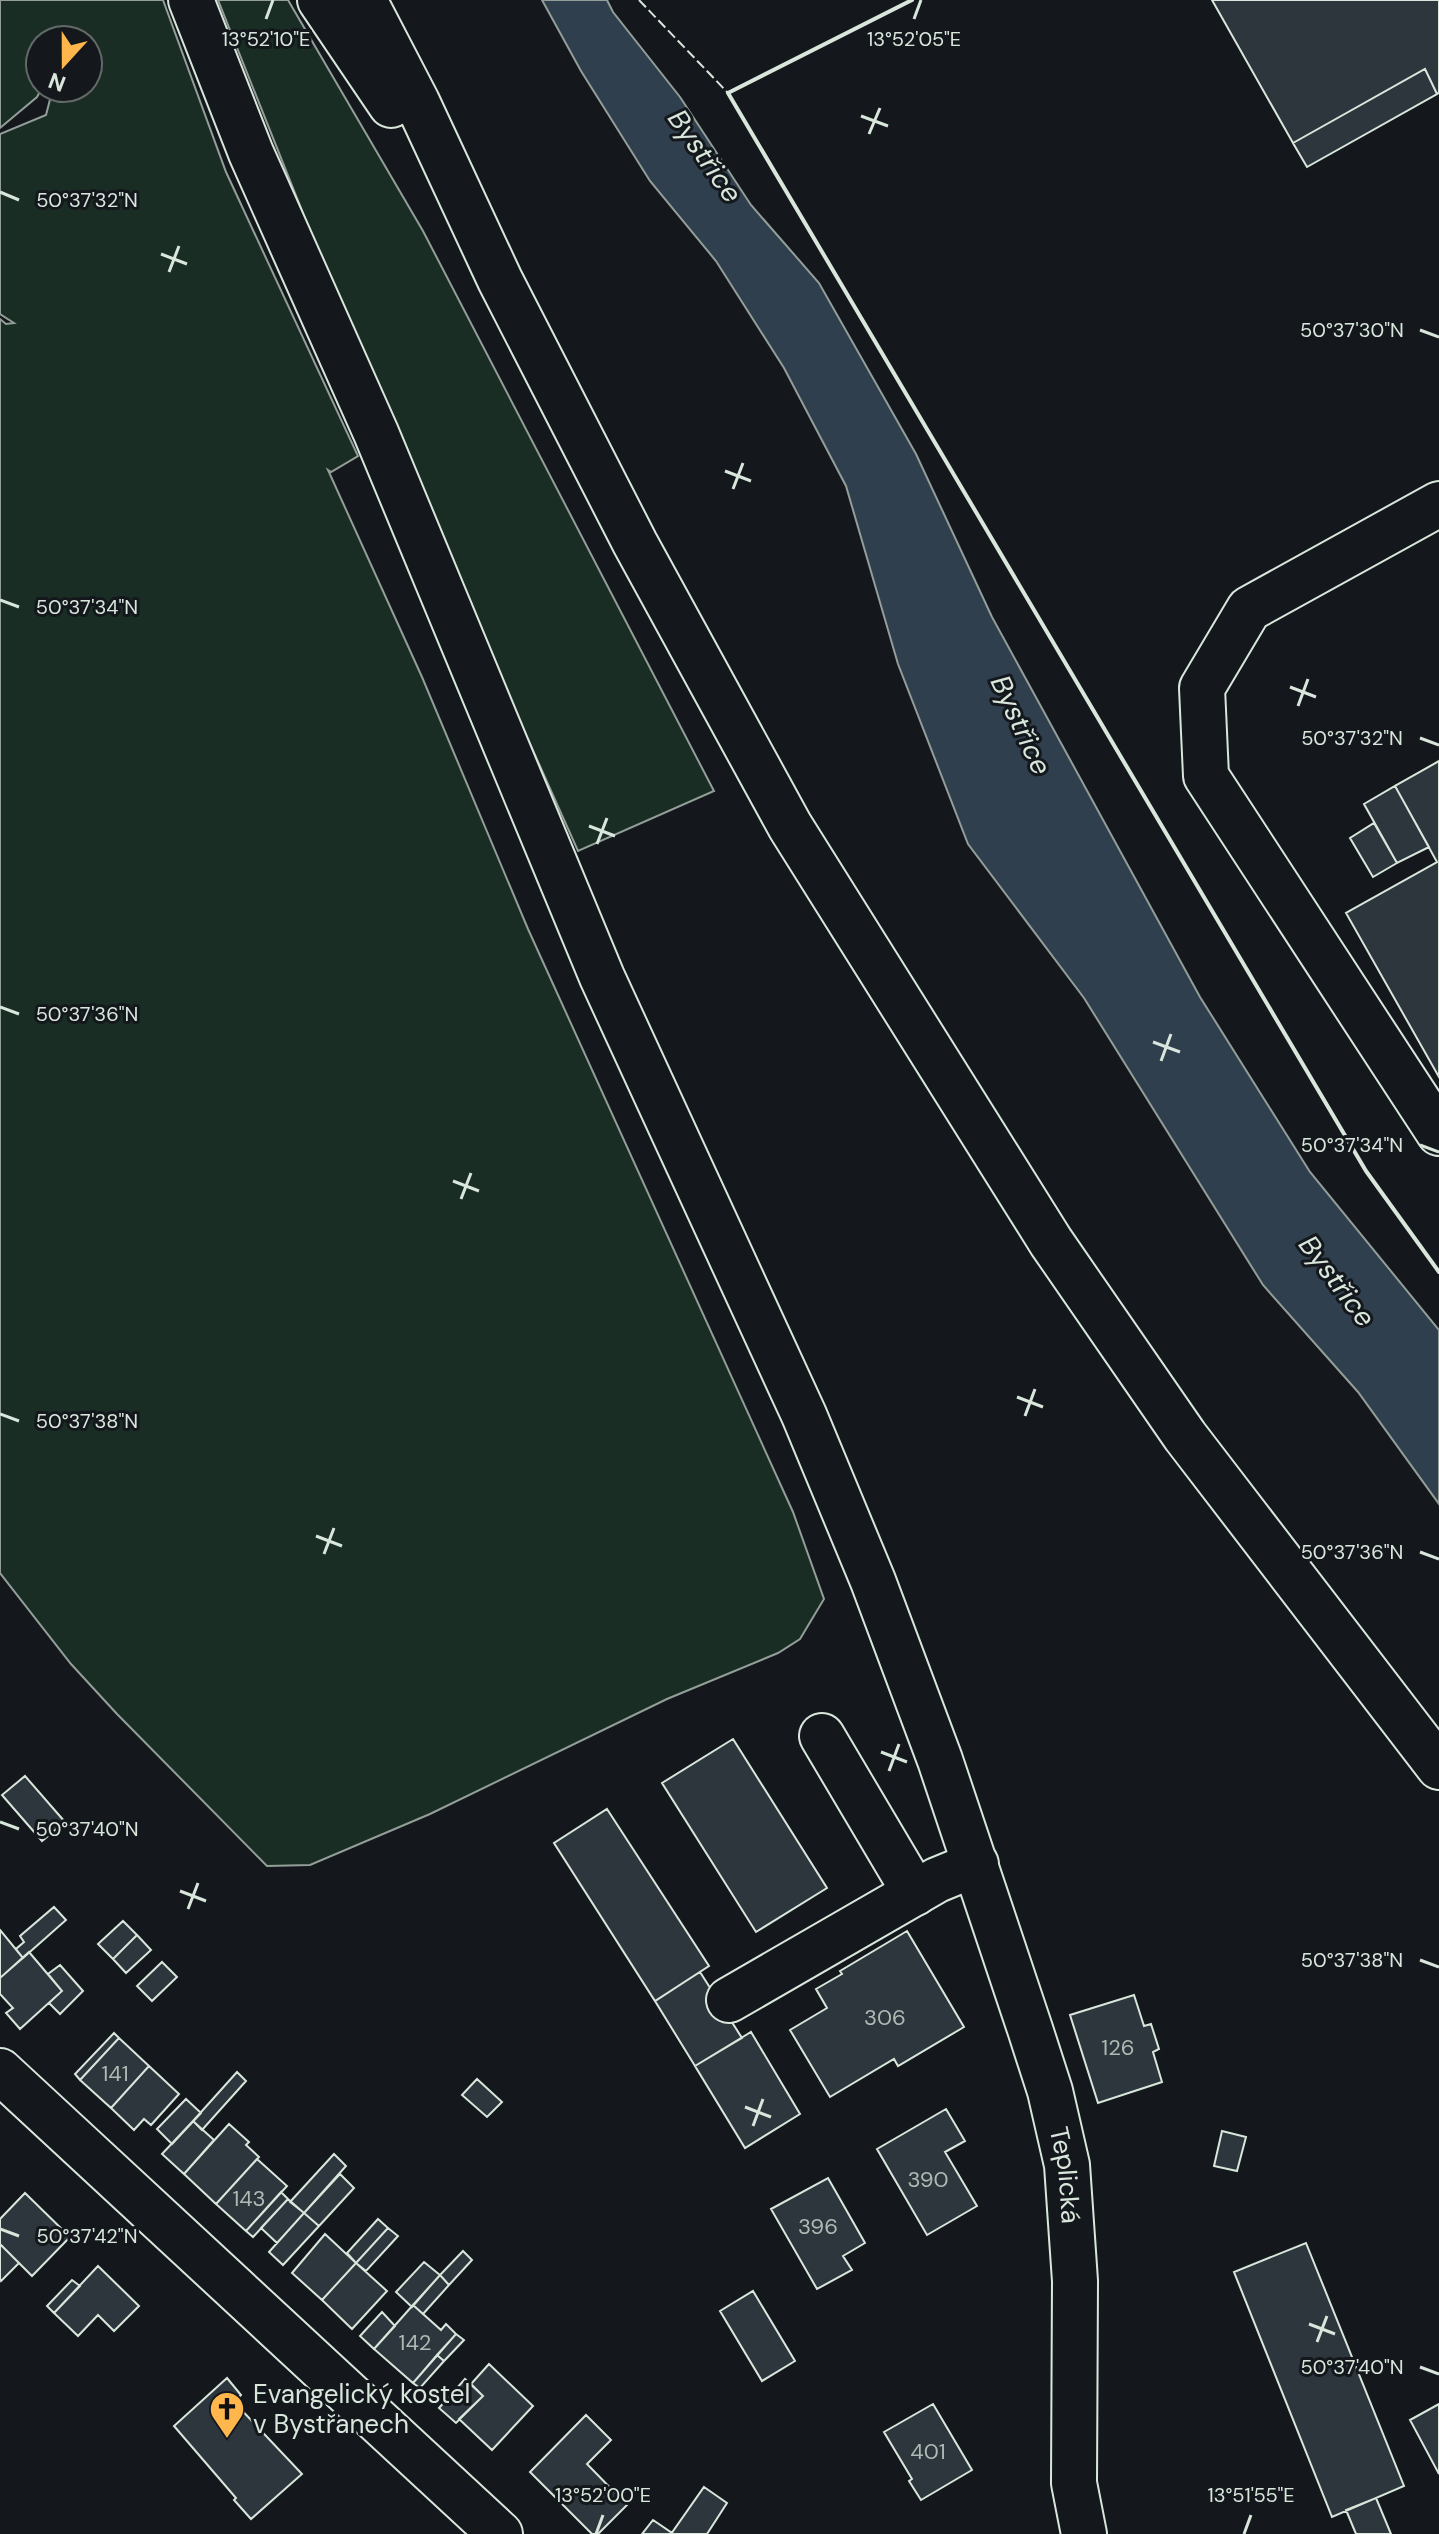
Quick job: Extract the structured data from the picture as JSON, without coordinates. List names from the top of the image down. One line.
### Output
{"streets":{"street":["Teplická"]},"water":["Bystřice"],"places":{"church":["Evangelický kostel v Bystřanech"]},"house_numbers":["306","126","141","390","143","396","142","401"],"north":"bottom","coordinates":["13°52'10\"E","13°52'05\"E","50°37'32\"N","50°37'30\"N","50°37'34\"N","50°37'36\"N","50°37'38\"N","50°37'40\"N","50°37'42\"N","13°52'00\"E","13°51'55\"E"]}
